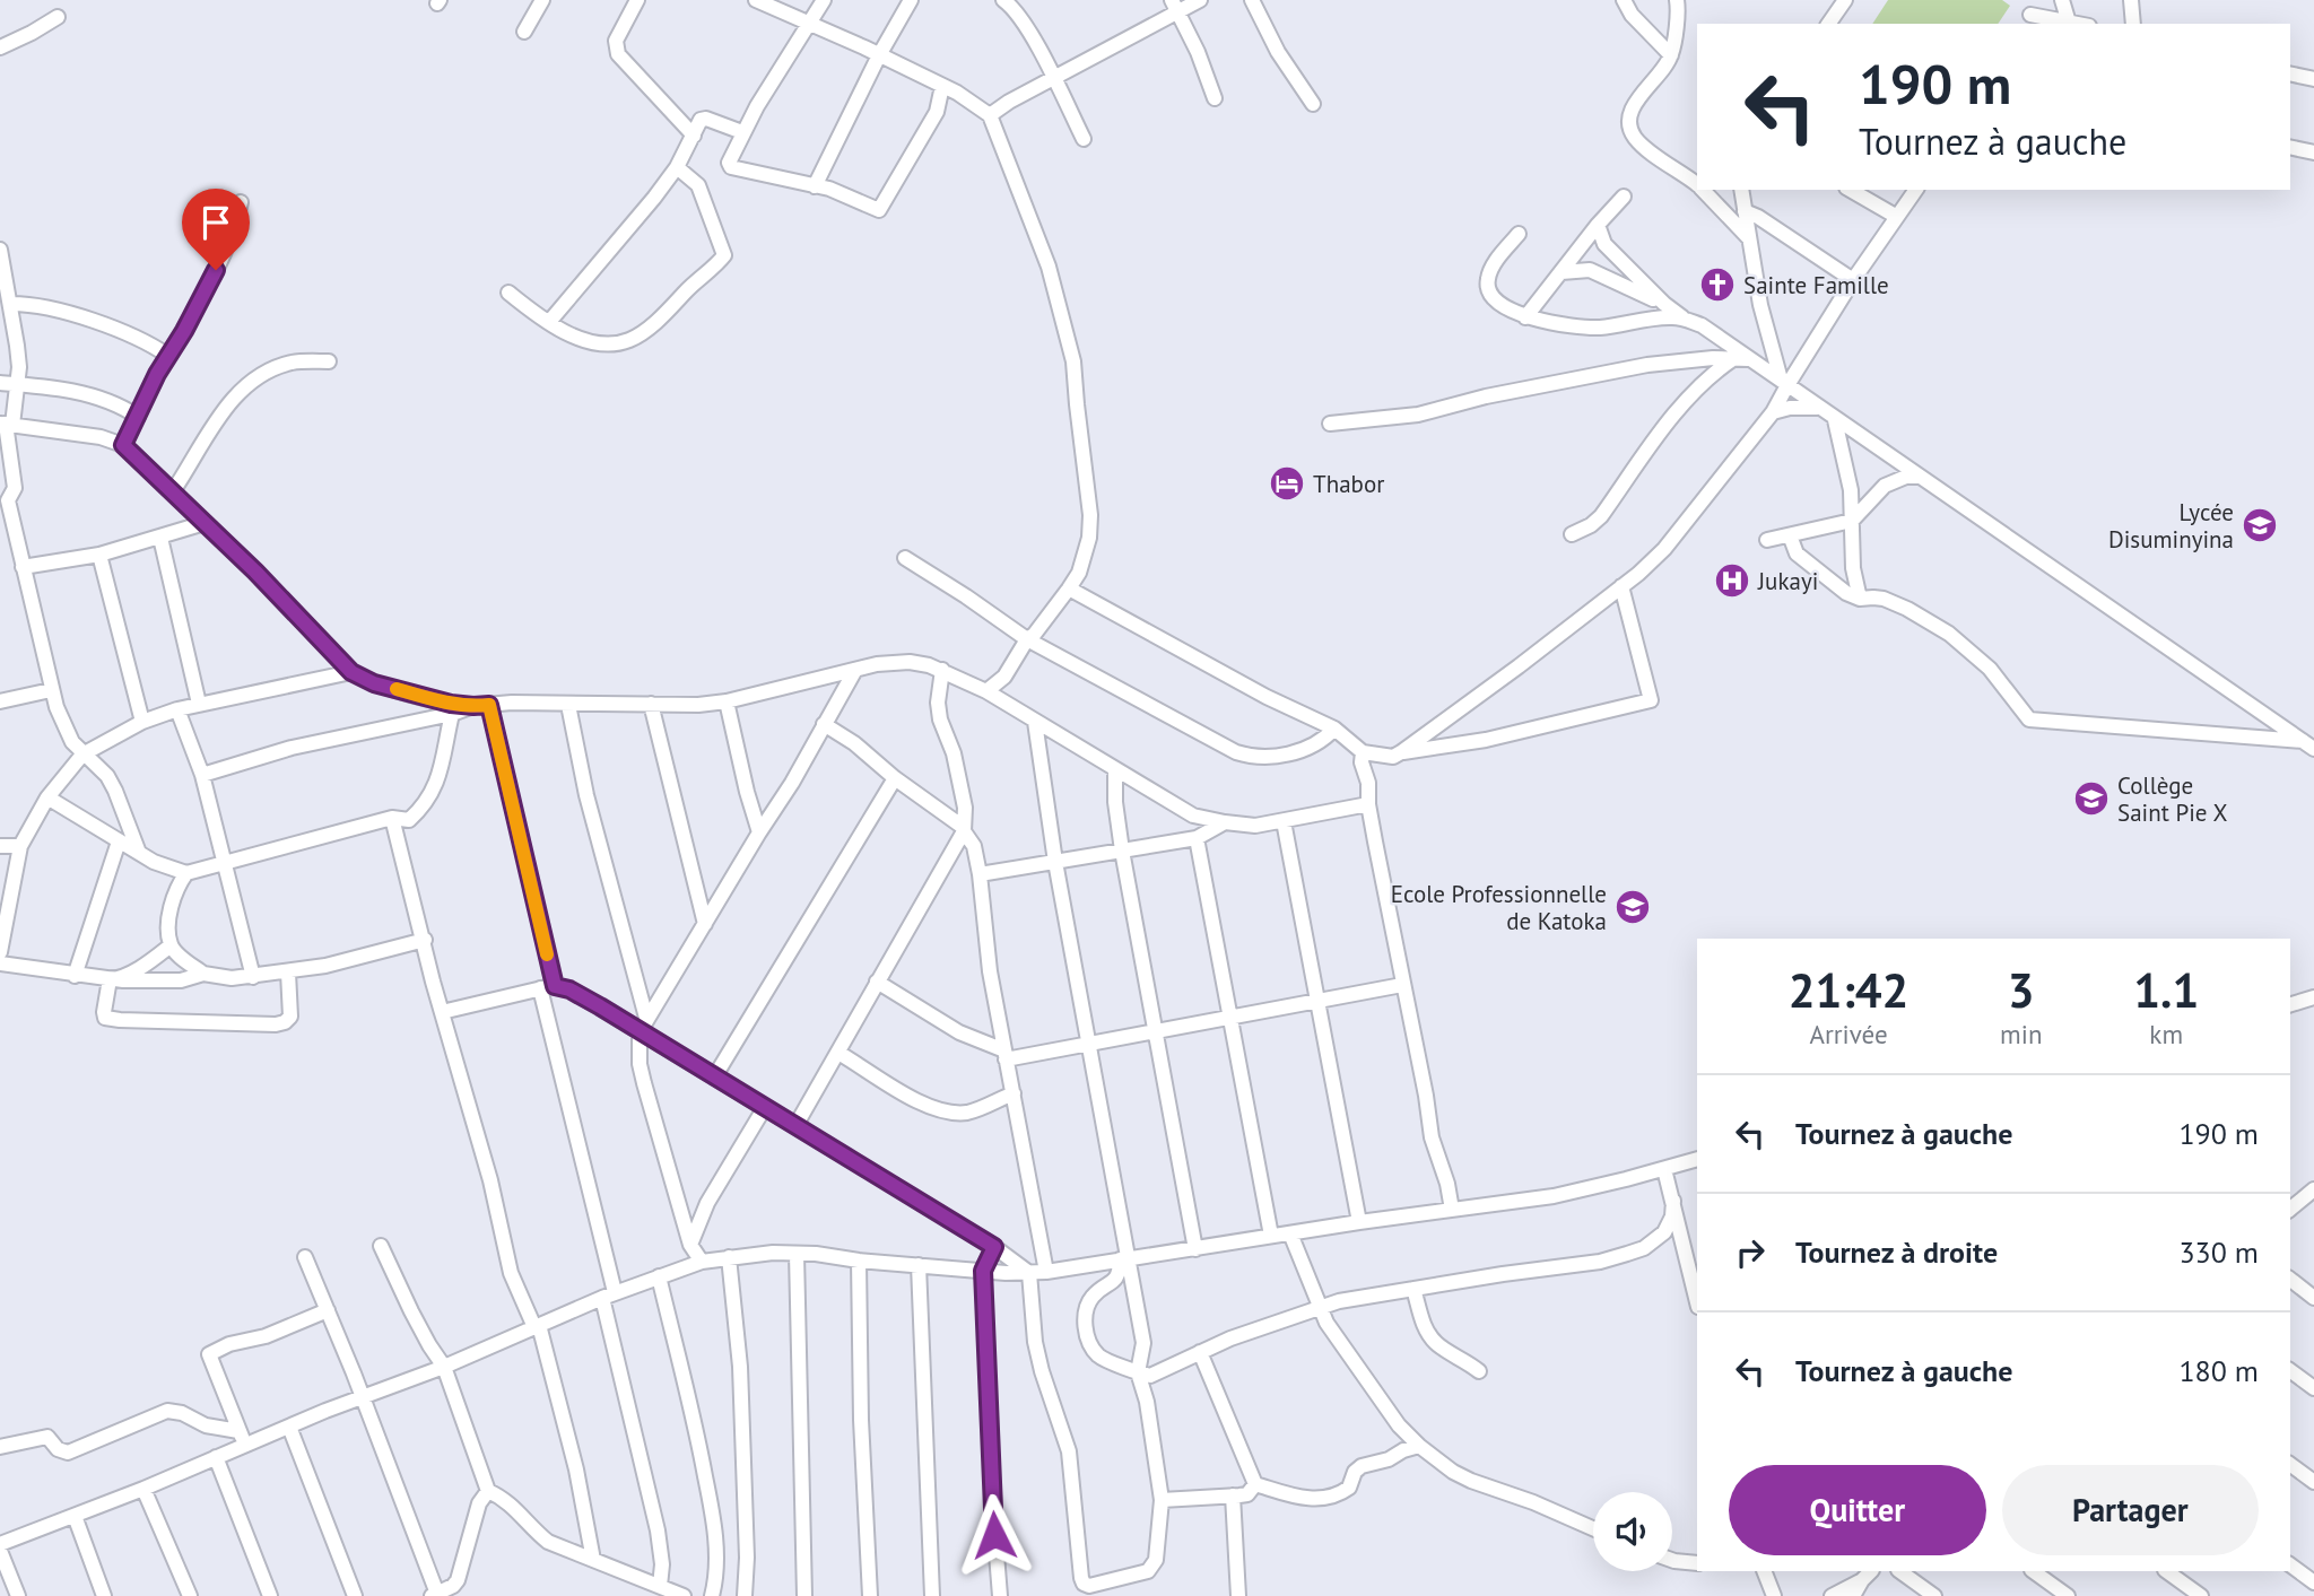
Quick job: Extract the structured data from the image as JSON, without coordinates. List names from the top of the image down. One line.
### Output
{"places":{"church":["Sainte Famille"],"hotel":["Thabor"],"school or university":["Lycée Disuminyina","Collège Saint Pie X","Ecole Professionnelle de Katoka"],"hospital":["Jukayi"]},"page":{"turn":["190 m","Tournez à gauche"],"eta":["21:42","Arrivée","3","min","1.1","km"],"list":[{"name":"Tournez à gauche","value":"190 m"},{"name":"Tournez à droite","value":"330 m"},{"name":"Tournez à gauche","value":"180 m"}],"buttons":["Quitter","Partager"]}}
